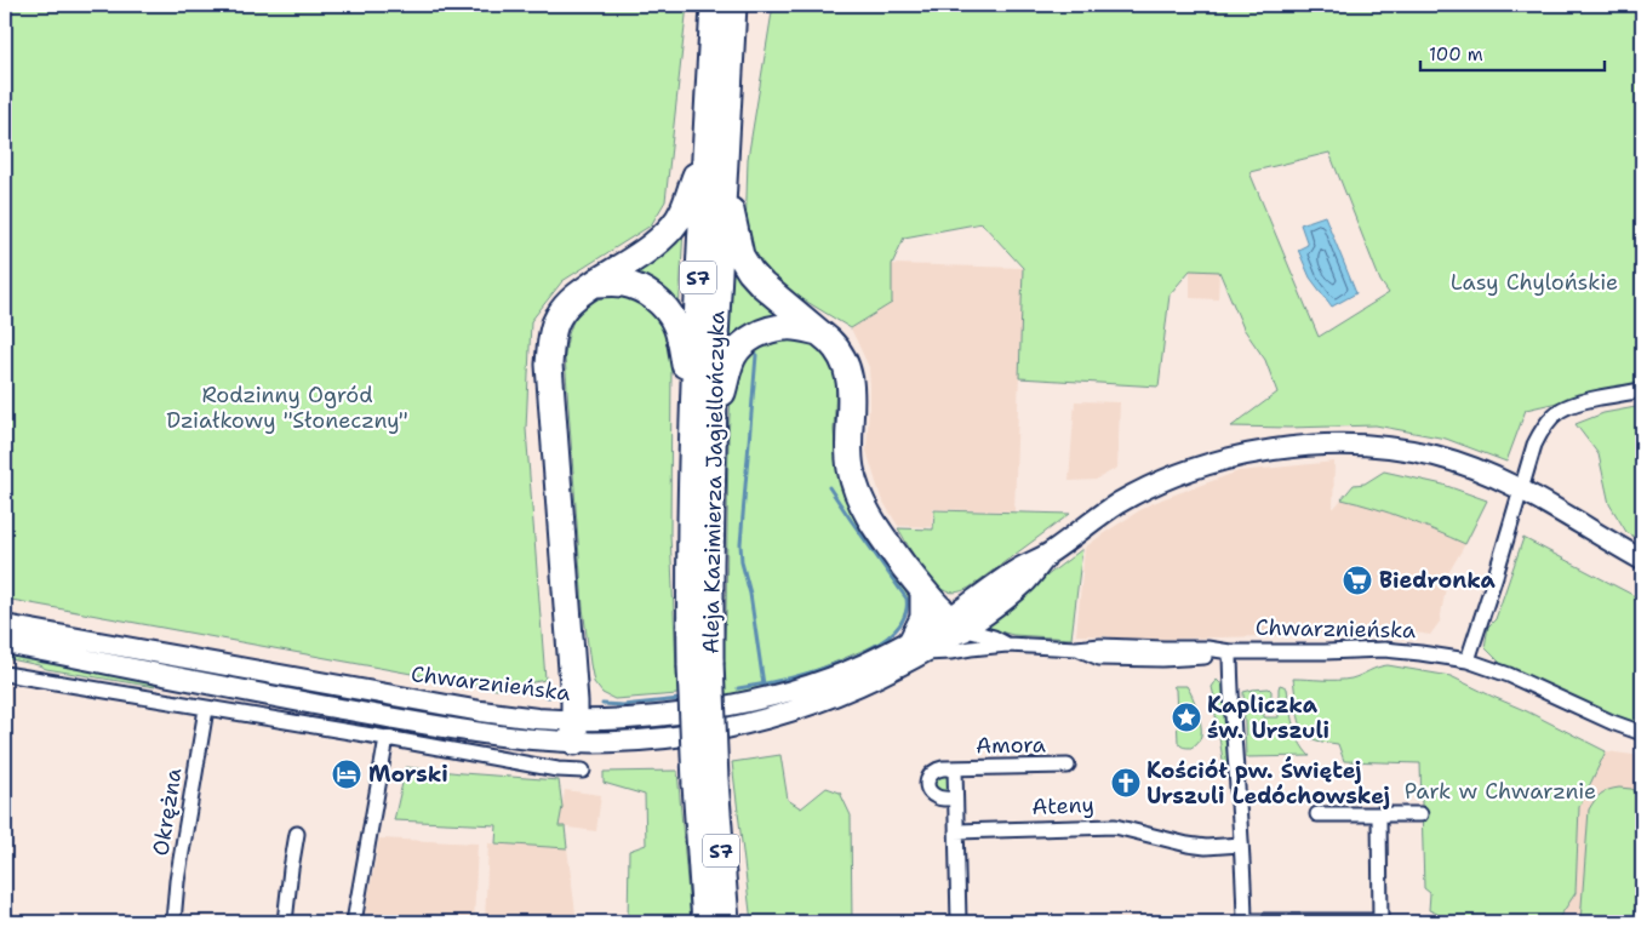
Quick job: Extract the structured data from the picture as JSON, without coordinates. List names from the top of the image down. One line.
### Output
{"streets":{"highway":["S7","Aleja Kazimierza Jagiellończyka"],"main road":["Chwarznieńska"],"street":["Amora","Ateny","Okrężna"]},"parks":["Lasy Chylońskie","Rodzinny Ogród Działkowy \"Słoneczny\"","Park w Chwarznie"],"places":{"supermarket":["Biedronka"],"place":["Kapliczka św. Urszuli"],"hotel":["Morski"],"church":["Kościół pw. Świętej Urszuli Ledóchowskej"]},"scale_bar":"100 m"}
